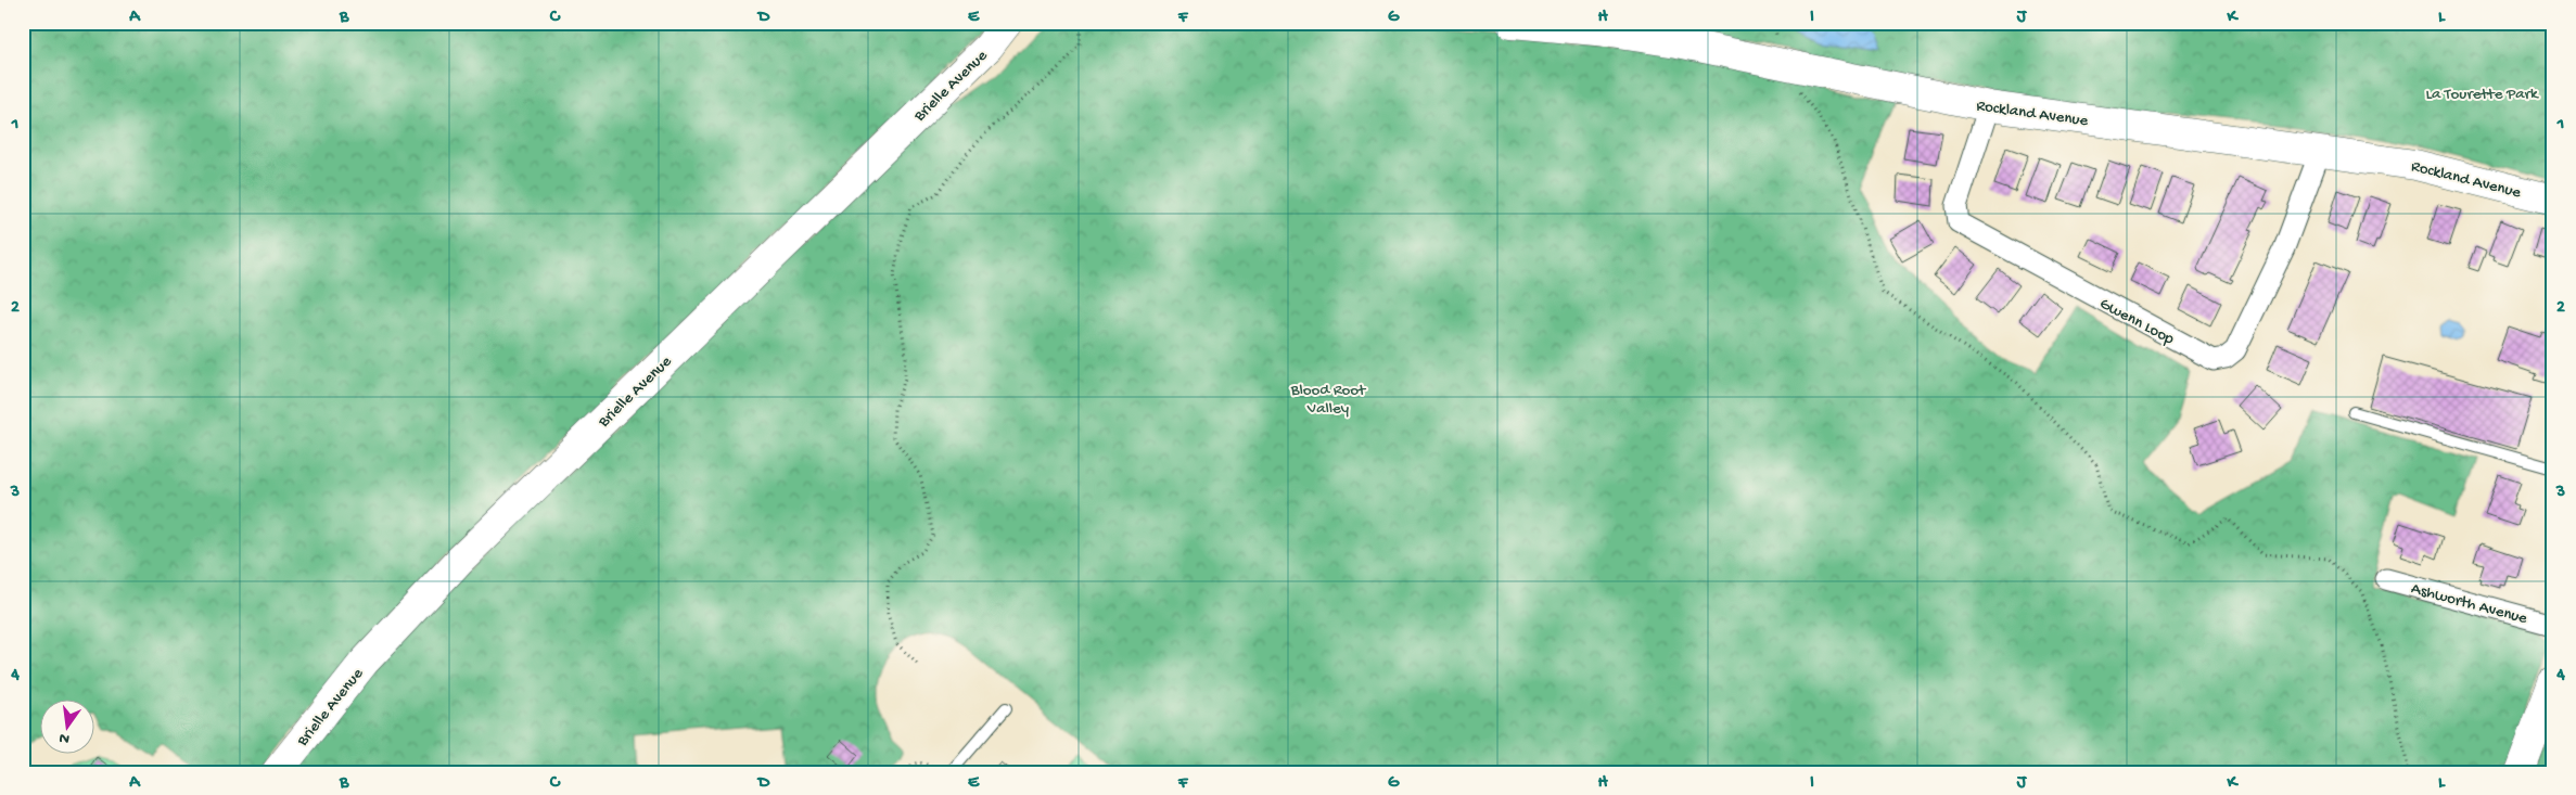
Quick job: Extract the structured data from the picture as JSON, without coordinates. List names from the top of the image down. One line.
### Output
{"streets":{"street":["Brielle Avenue","Rockland Avenue","Gwenn Loop","Ashworth Avenue"]},"crossings":[["Rockland Avenue","Gwenn Loop"]],"parks":["La Tourette Park","Blood Root Valley"],"north":"bottom","grid":{"columns":["A","B","C","D","E","F","G","H","I","J","K","L"],"rows":["1","2","3","4"]}}
